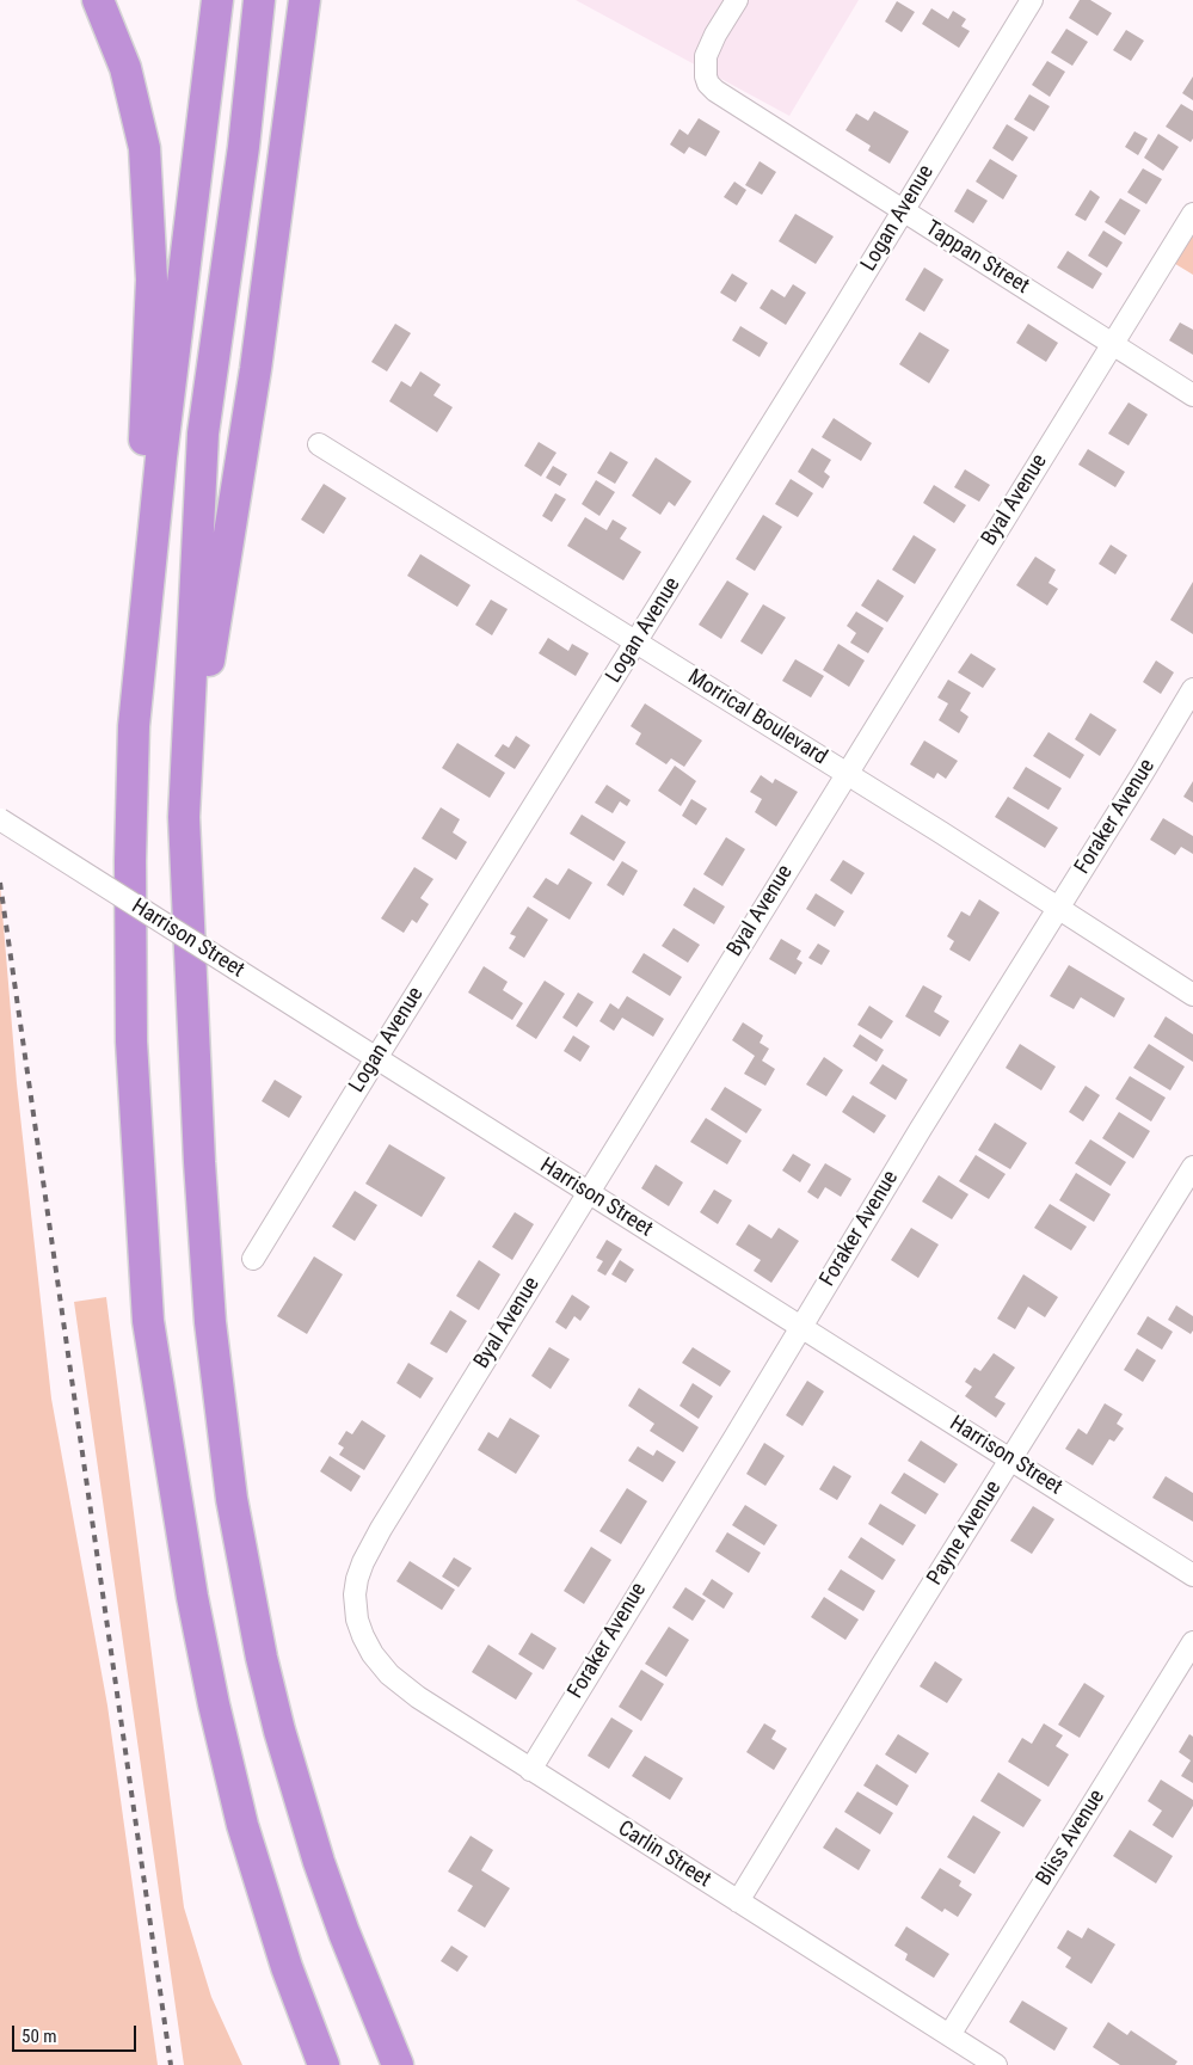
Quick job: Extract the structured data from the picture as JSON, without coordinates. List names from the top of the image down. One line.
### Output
{"streets":{"street":["Logan Avenue","Tappan Street","Byal Avenue","Morrical Boulevard","Foraker Avenue","Harrison Street","Payne Avenue","Bliss Avenue","Carlin Street"]},"crossings":[["Logan Avenue","Tappan Street"],["Logan Avenue","Morrical Boulevard"],["Logan Avenue","Harrison Street"],["Tappan Street","Byal Avenue"],["Byal Avenue","Morrical Boulevard"],["Byal Avenue","Harrison Street"],["Byal Avenue","Carlin Street"],["Morrical Boulevard","Foraker Avenue"],["Foraker Avenue","Harrison Street"],["Foraker Avenue","Carlin Street"],["Harrison Street","Payne Avenue"],["Payne Avenue","Carlin Street"],["Bliss Avenue","Carlin Street"]],"scale_bar":"50 m"}
